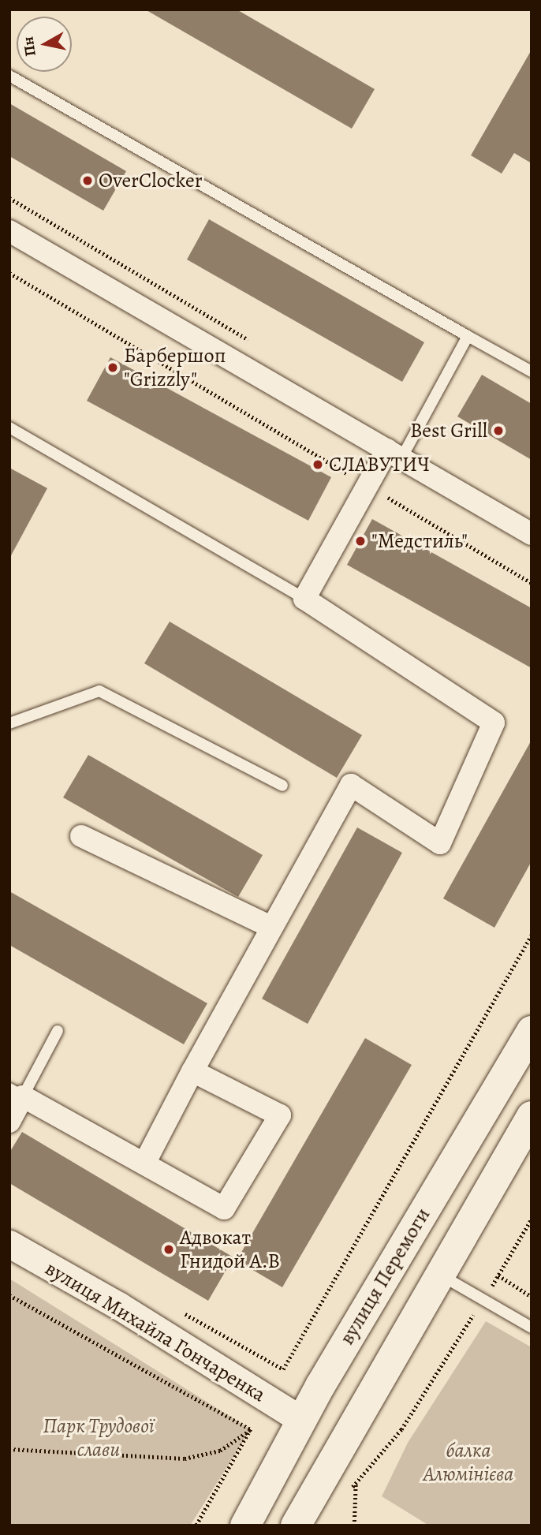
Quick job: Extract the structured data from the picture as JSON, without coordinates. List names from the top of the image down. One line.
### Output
{"streets":{"main road":["вулиця Перемоги"],"street":["вулиця Михайла Гончаренка"]},"crossings":[["вулиця Перемоги","вулиця Михайла Гончаренка"]],"parks":["Парк Трудової слави","балка Алюмінієва"],"places":["OverClocker","Барбершоп \"Grizzly\"","Best Grill","СЛАВУТИЧ","\"Медстиль\"","Адвокат Гнидой А.В"],"north":"left"}
